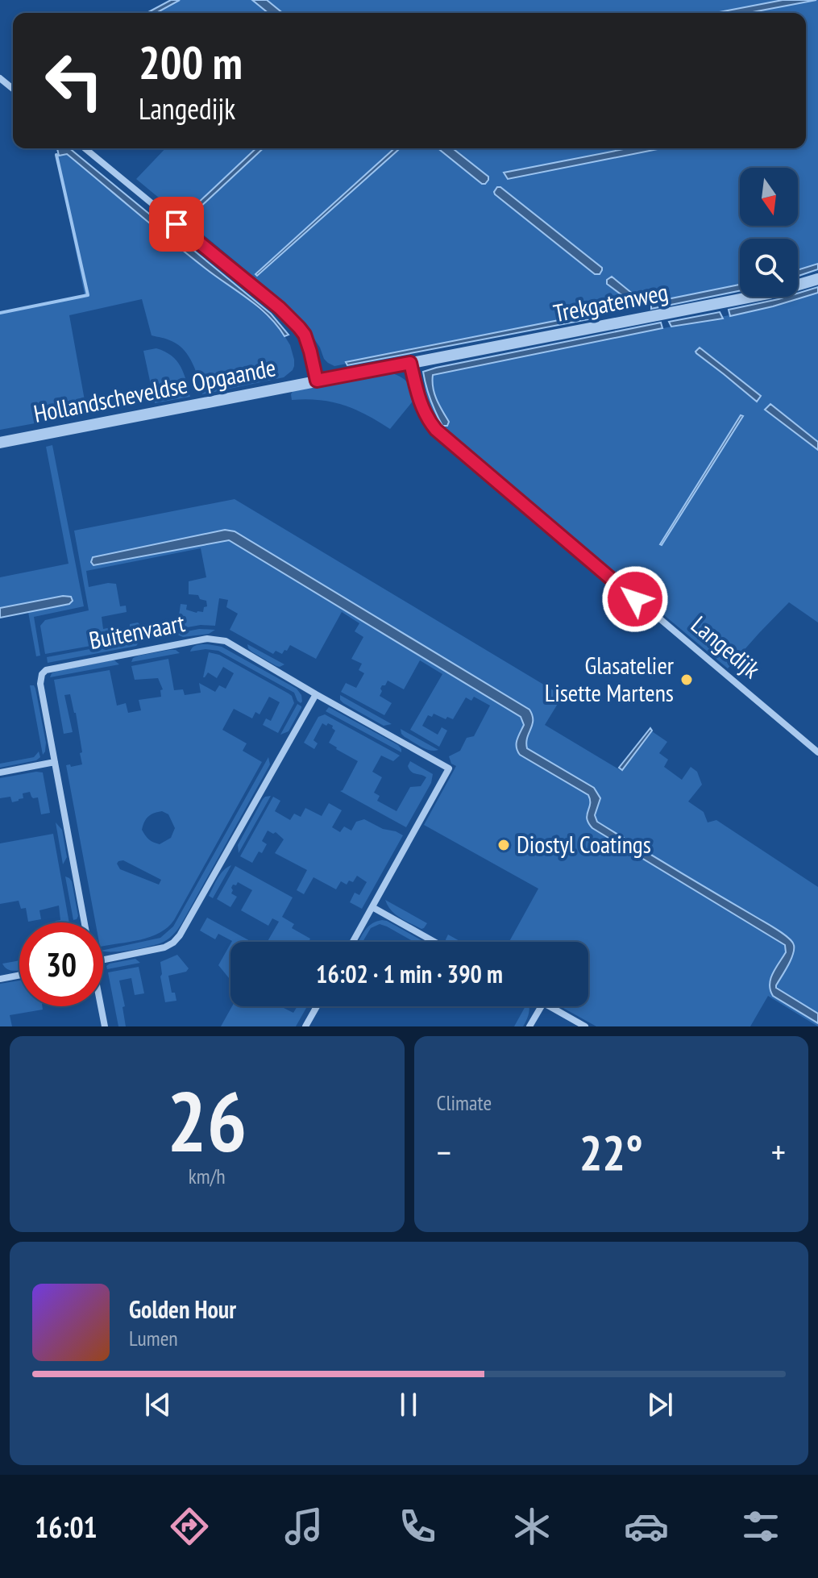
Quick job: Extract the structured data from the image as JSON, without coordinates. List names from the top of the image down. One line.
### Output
{"streets":{"street":["Trekgatenweg","Hollandscheveldse Opgaande","Buitenvaart","Langedijk"]},"crossings":[["Trekgatenweg","Langedijk"]],"places":["Glasatelier Lisette Martens","Diostyl Coatings"],"north":"bottom","page":{"turn":["200 m","Langedijk"],"limit":"30","trip":"16:02 · 1 min · 390 m","tile":[["26","km/h"],"Climate"],"heat":["−","22°","+"],"song":["Golden Hour","Lumen"],"tabs":"16:01"}}
